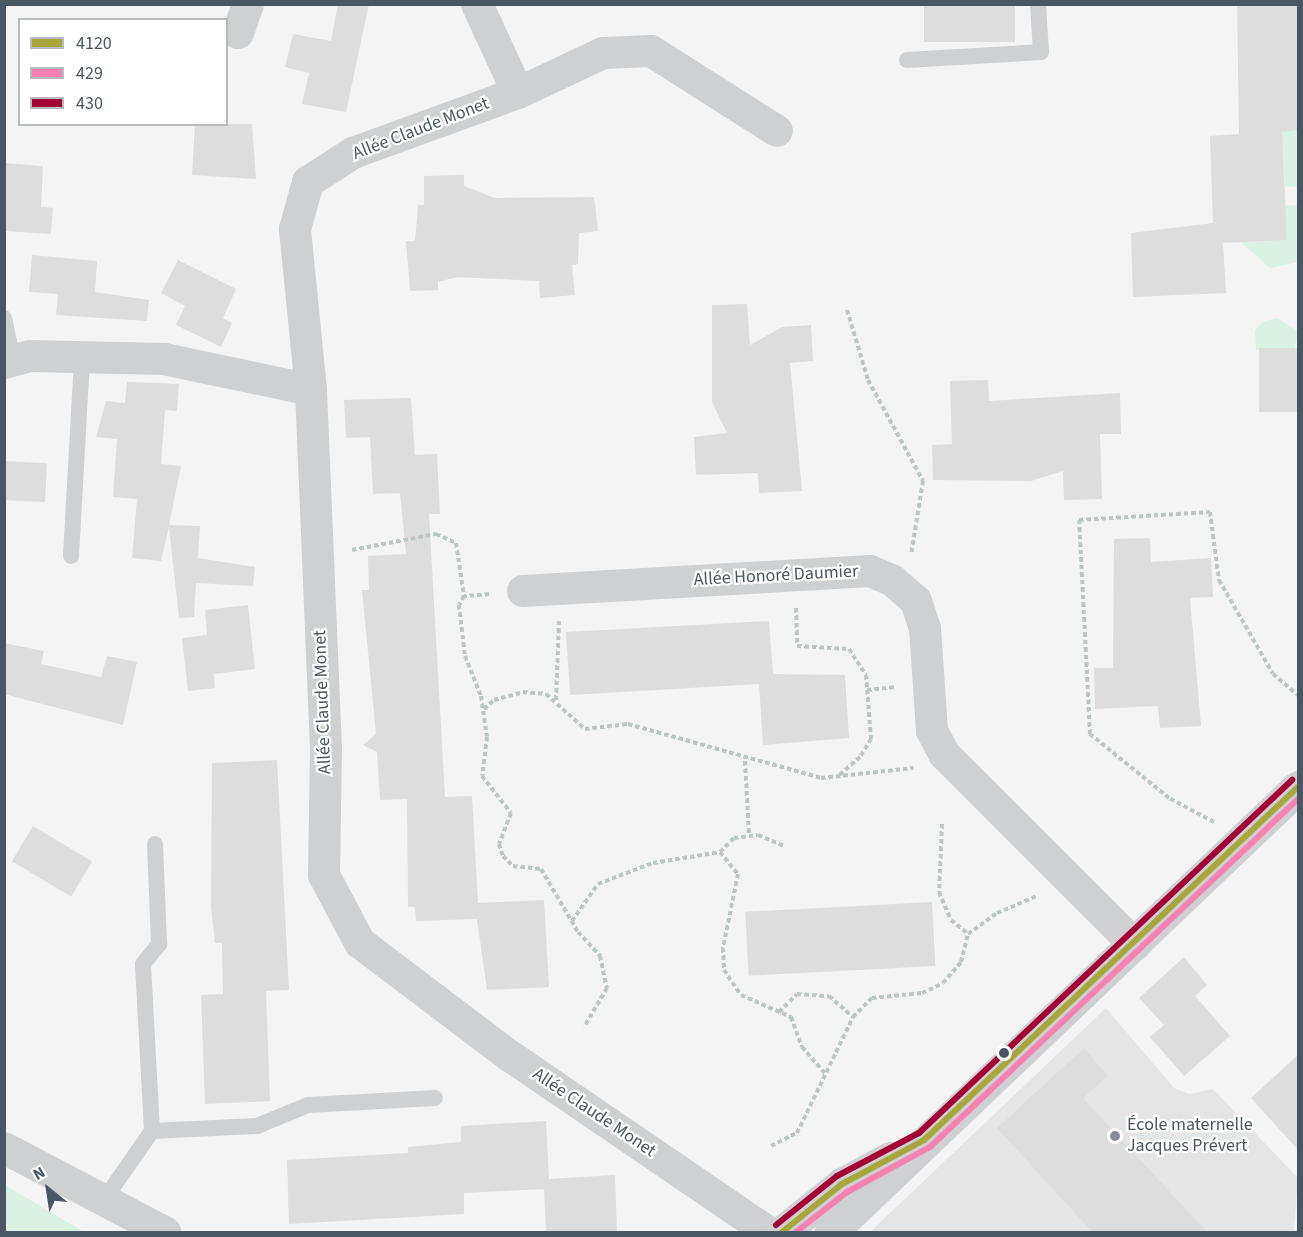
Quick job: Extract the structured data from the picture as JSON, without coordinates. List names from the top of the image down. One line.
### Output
{"streets":{"street":["Allée Claude Monet","Allée Honoré Daumier"]},"places":["École maternelle Jacques Prévert"],"lines":["transit line 430","transit line 4120","transit line 429"],"legend":["4120","429","430"],"north":"top left"}
